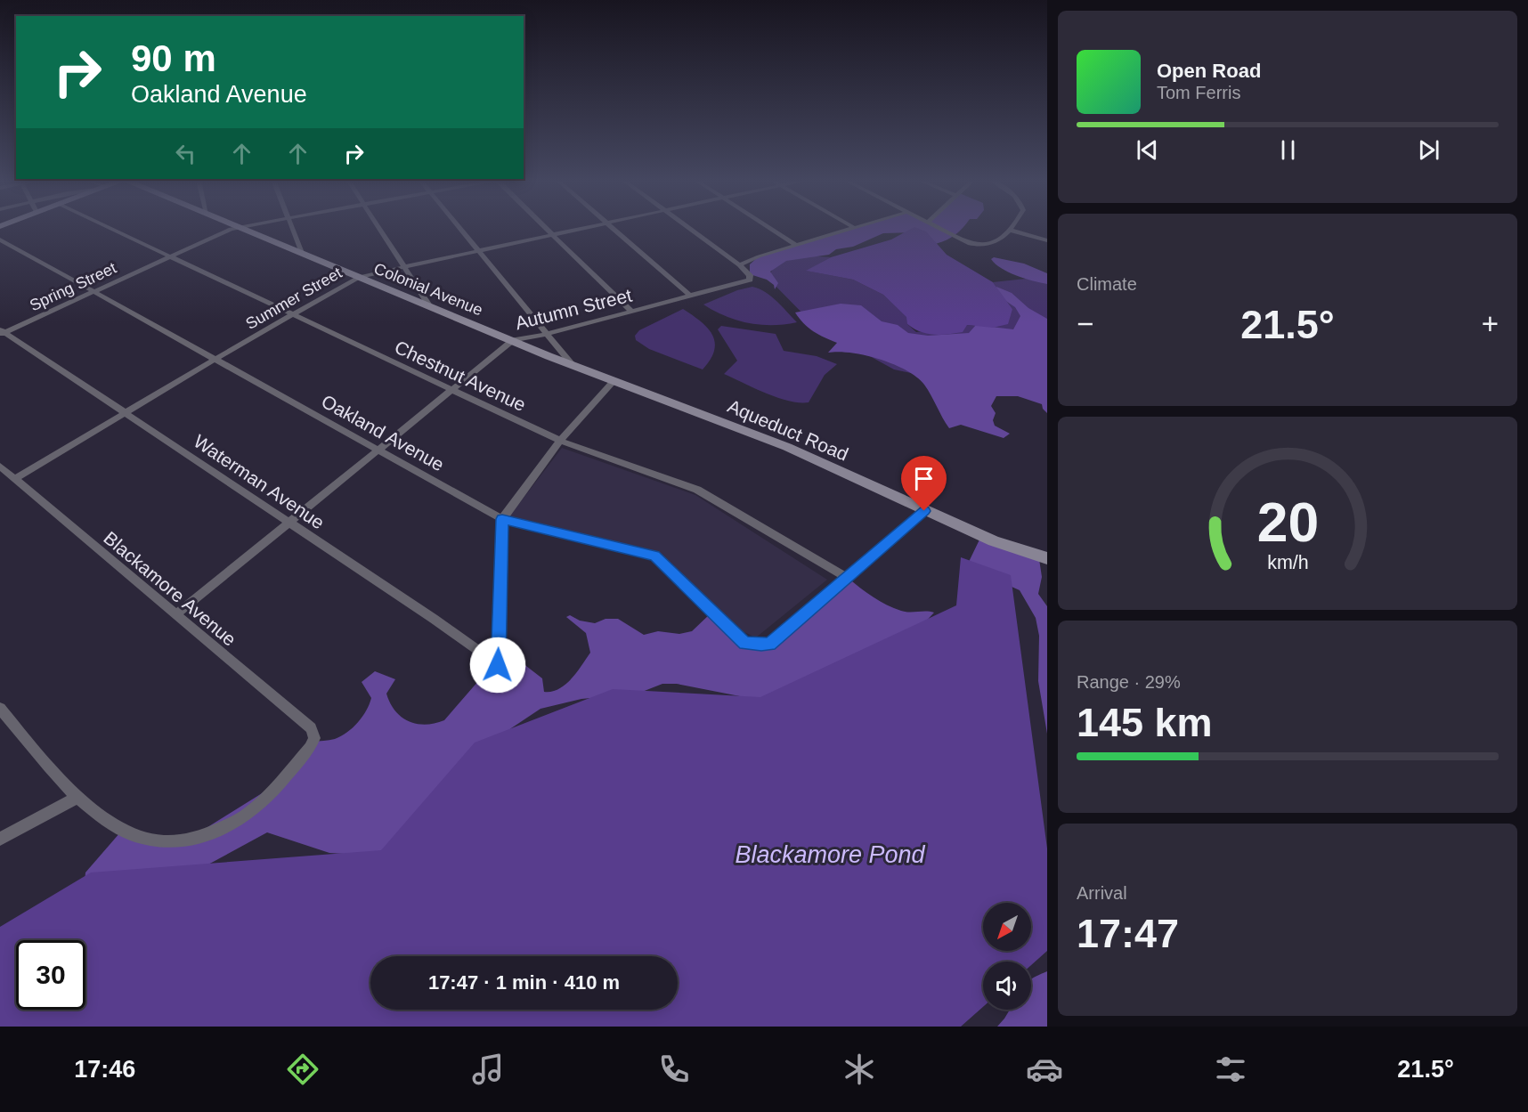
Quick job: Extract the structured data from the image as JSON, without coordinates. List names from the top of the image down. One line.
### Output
{"streets":{"street":["Spring Street","Colonial Avenue","Summer Street","Autumn Street","Chestnut Avenue","Aqueduct Road","Oakland Avenue","Waterman Avenue","Blackamore Avenue"]},"crossings":[["Spring Street","Colonial Avenue"],["Spring Street","Chestnut Avenue"],["Spring Street","Oakland Avenue"],["Spring Street","Waterman Avenue"],["Colonial Avenue","Summer Street"],["Colonial Avenue","Autumn Street"],["Colonial Avenue","Aqueduct Road"],["Summer Street","Chestnut Avenue"],["Summer Street","Oakland Avenue"],["Summer Street","Waterman Avenue"],["Summer Street","Blackamore Avenue"],["Autumn Street","Chestnut Avenue"],["Autumn Street","Aqueduct Road"],["Autumn Street","Oakland Avenue"],["Autumn Street","Waterman Avenue"],["Autumn Street","Blackamore Avenue"],["Chestnut Avenue","Oakland Avenue"],["Oakland Avenue","Waterman Avenue"]],"water":["Blackamore Pond"],"north":"bottom left","page":{"turn":["90 m","Oakland Avenue"],"song":["Open Road","Tom Ferris"],"tile":["Climate",["Range · 29%","145 km"],["Arrival","17:47"]],"heat":["−","21.5°","+"],"limit":"30","trip":"17:47 · 1 min · 410 m","tabs":["17:46","21.5°"],"gauge":["20","km/h"]}}
